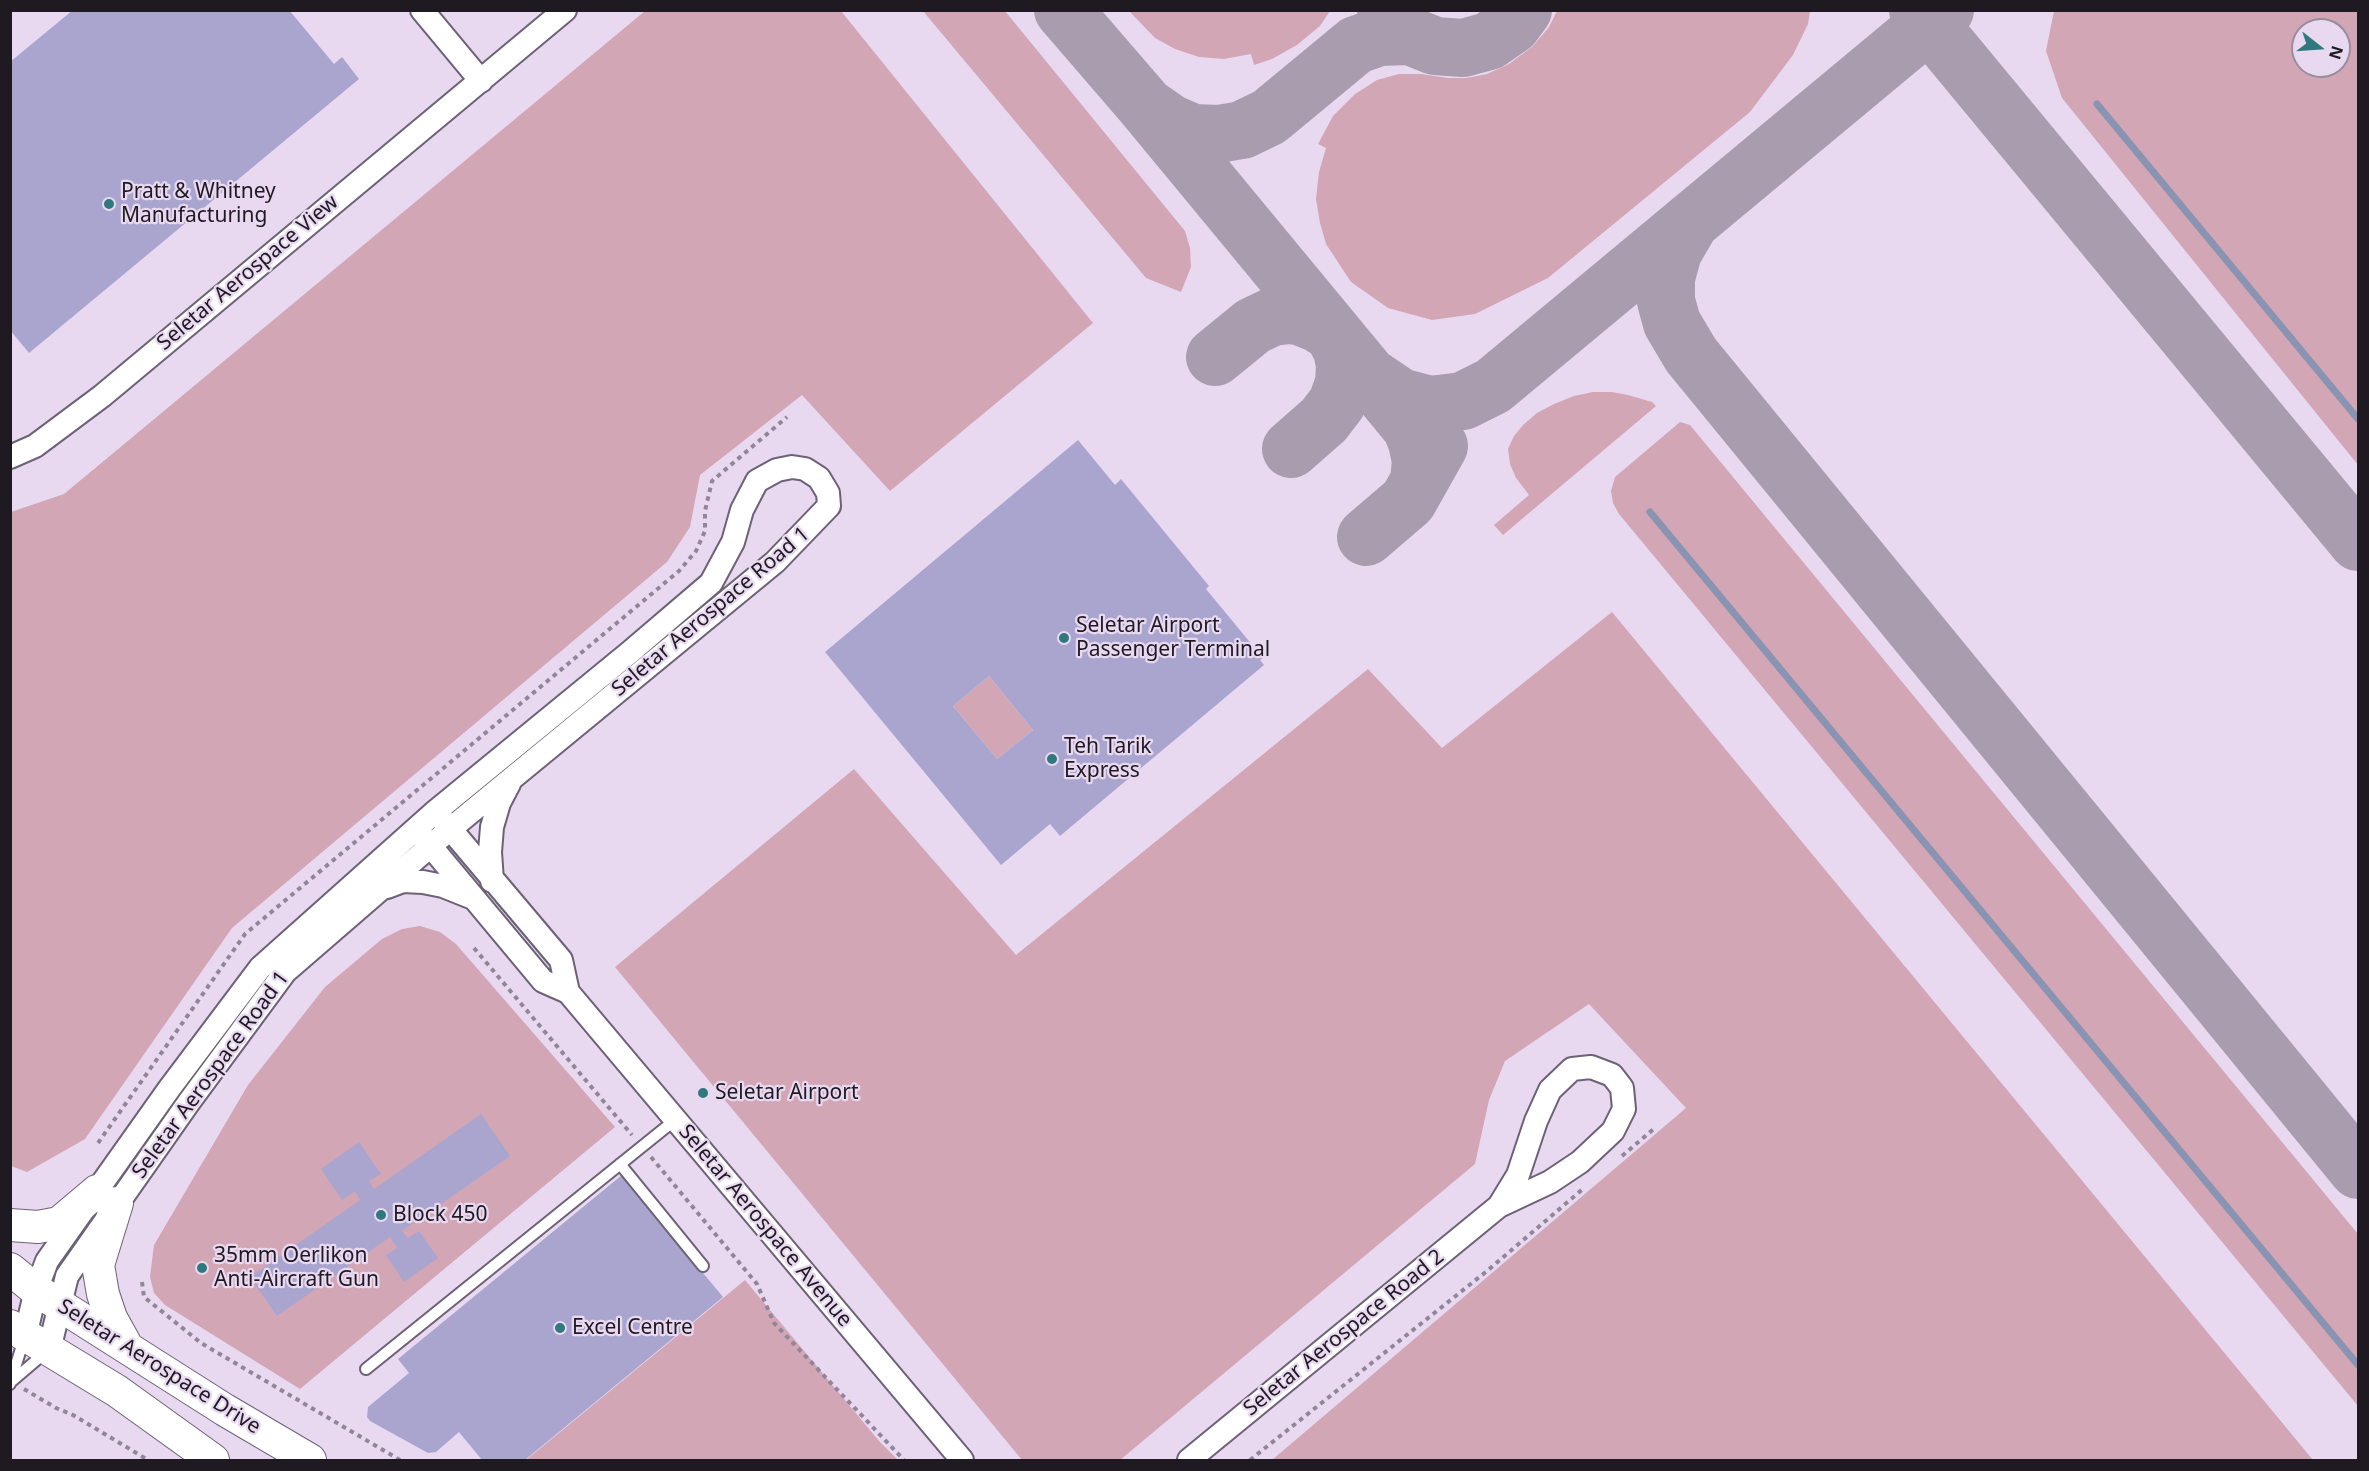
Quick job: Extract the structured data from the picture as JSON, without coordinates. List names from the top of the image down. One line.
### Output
{"streets":{"street":["Seletar Aerospace View","Seletar Aerospace Road 1","Seletar Aerospace Avenue","Seletar Aerospace Road 2","Seletar Aerospace Drive"]},"crossings":[["Seletar Aerospace Road 1","Seletar Aerospace Avenue"],["Seletar Aerospace Road 1","Seletar Aerospace Drive"]],"places":["Pratt & Whitney Manufacturing","Seletar Airport Passenger Terminal","Teh Tarik Express","Seletar Airport","Block 450","35mm Oerlikon Anti-Aircraft Gun","Excel Centre"],"north":"right"}
